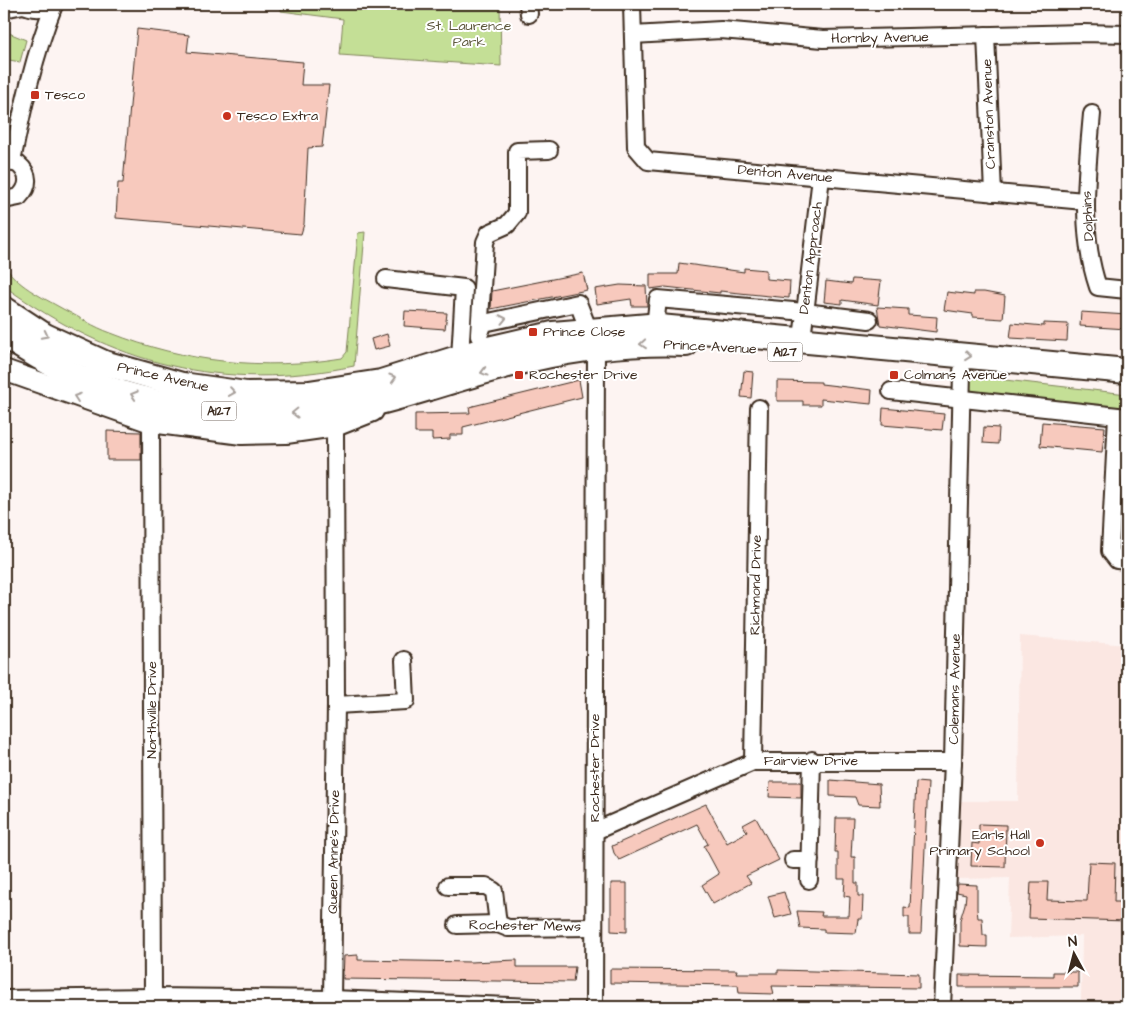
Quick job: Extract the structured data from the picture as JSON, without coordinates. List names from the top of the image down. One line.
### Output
{"streets":{"highway":["Prince Avenue","A127"],"street":["Hornby Avenue","Cranston Avenue","Denton Avenue","Dolphins","Denton Approach","Richmond Drive","Colemans Avenue","Northville Drive","Fairview Drive","Rochester Drive","Queen Anne's Drive","Rochester Mews"]},"crossings":[["Hornby Avenue","Cranston Avenue"],["Hornby Avenue","Denton Avenue"],["Cranston Avenue","Denton Avenue"],["Denton Avenue","Dolphins"],["Denton Avenue","Denton Approach"],["Denton Approach","Prince Avenue"],["Prince Avenue","Colemans Avenue"],["Prince Avenue","Northville Drive"],["Prince Avenue","Rochester Drive"],["Prince Avenue","Queen Anne's Drive"],["Richmond Drive","Fairview Drive"],["Colemans Avenue","Fairview Drive"],["Fairview Drive","Rochester Drive"],["Rochester Drive","Rochester Mews"]],"parks":["St. Laurence Park"],"places":{"transit":["Tesco","Prince Close","Rochester Drive","Colmans Avenue"],"other":["Tesco Extra","Earls Hall Primary School"]},"north":"top"}
